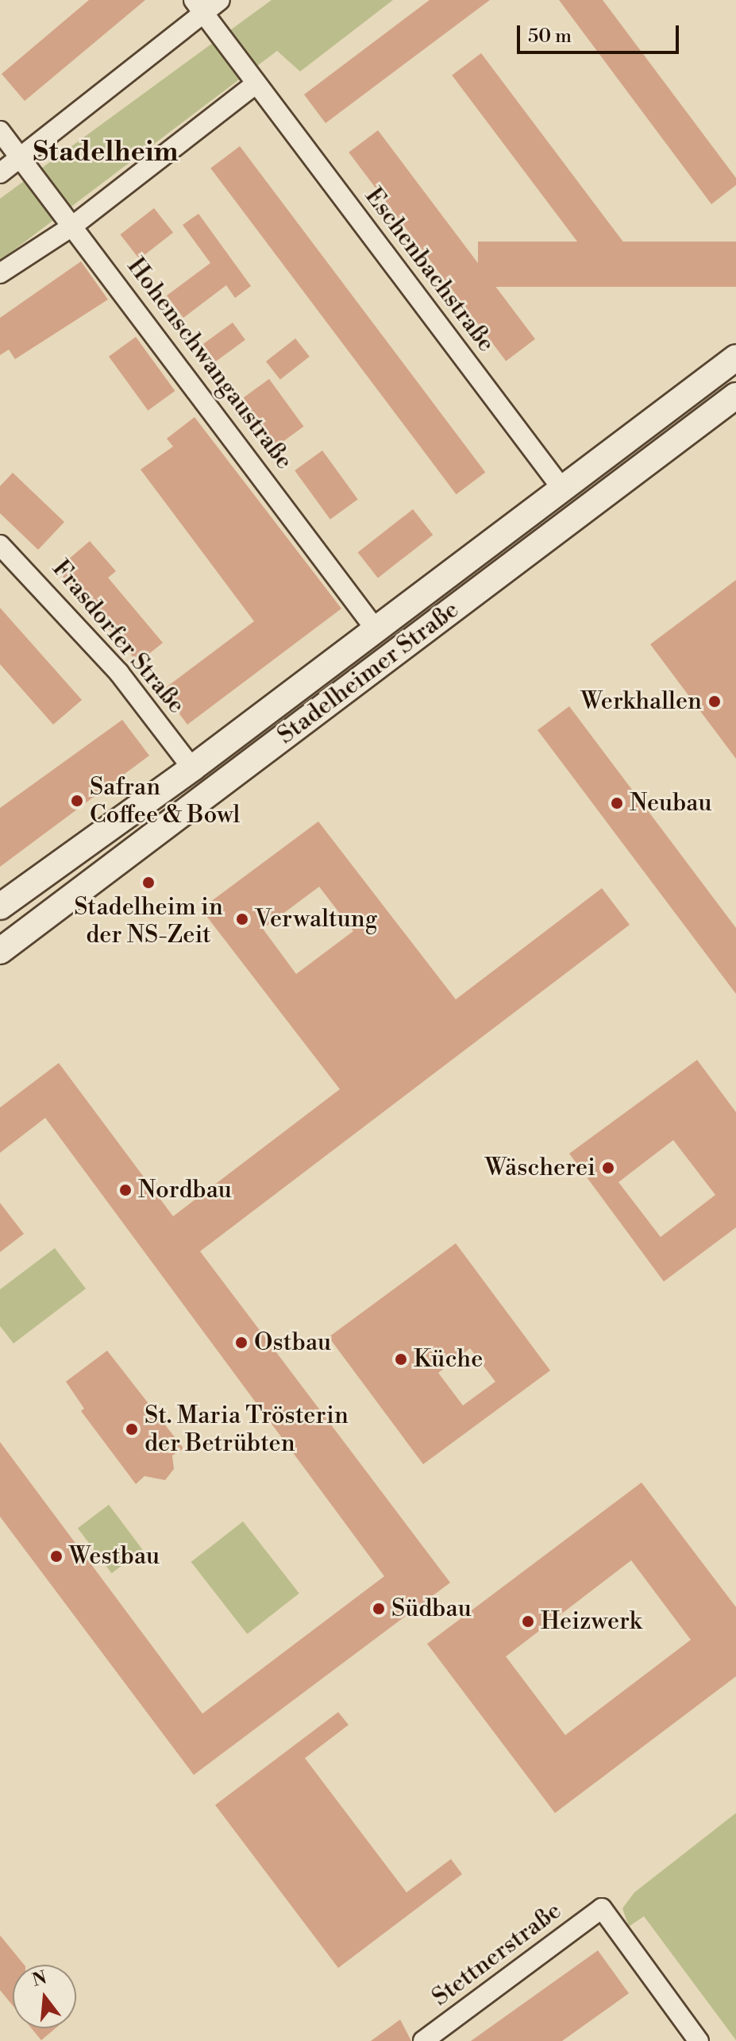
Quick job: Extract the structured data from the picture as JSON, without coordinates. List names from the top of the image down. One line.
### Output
{"streets":{"main road":["Stadelheimer Straße"],"street":["Eschenbachstraße","Hohenschwangaustraße","Frasdorfer Straße","Stettnerstraße"]},"crossings":[["Eschenbachstraße","Stadelheimer Straße"],["Hohenschwangaustraße","Stadelheimer Straße"],["Frasdorfer Straße","Stadelheimer Straße"]],"districts":["Stadelheim"],"places":["Werkhallen","Safran Coffee & Bowl","Neubau","Stadelheim in der NS-Zeit","Verwaltung","Wäscherei","Nordbau","Ostbau","Küche","St. Maria Trösterin der Betrübten","Westbau","Südbau","Heizwerk"],"scale_bar":"50 m","north":"top"}
